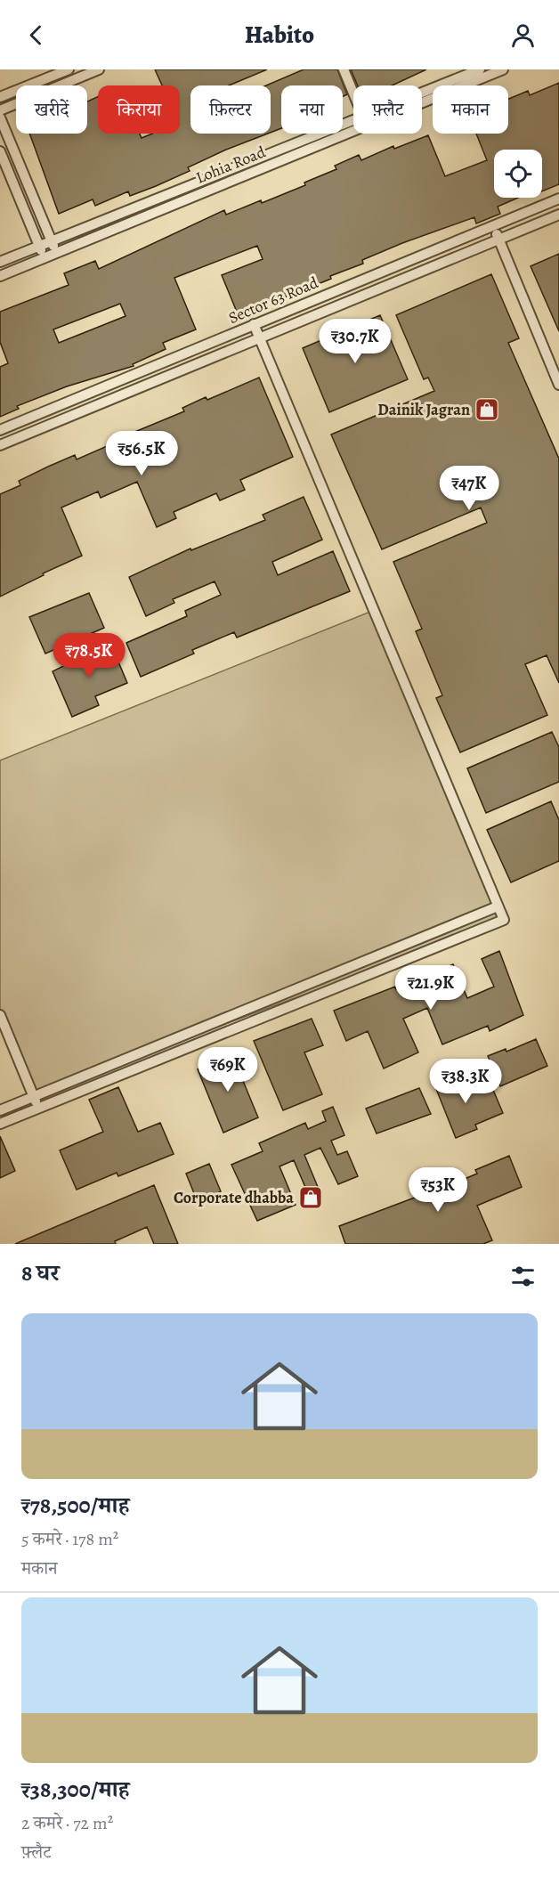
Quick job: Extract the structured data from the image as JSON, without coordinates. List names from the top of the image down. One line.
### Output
{"streets":{"street":["Lohia Road","Sector 63 Road"]},"places":{"shop":["Dainik Jagran","Corporate dhabba"]},"page":{"header":"Habito","chip":["खरीदें","किराया","फ़िल्टर","नया","फ़्लैट","मकान"],"price":["₹30.7K","₹56.5K","₹47K","₹78.5K","₹21.9K","₹69K","₹38.3K","₹53K"],"heading":"8 घर","list":[{"name":"₹78,500/माह","note":"5 कमरे · 178 m² · मकान"},{"name":"₹38,300/माह","note":"2 कमरे · 72 m² · फ़्लैट"}]}}
